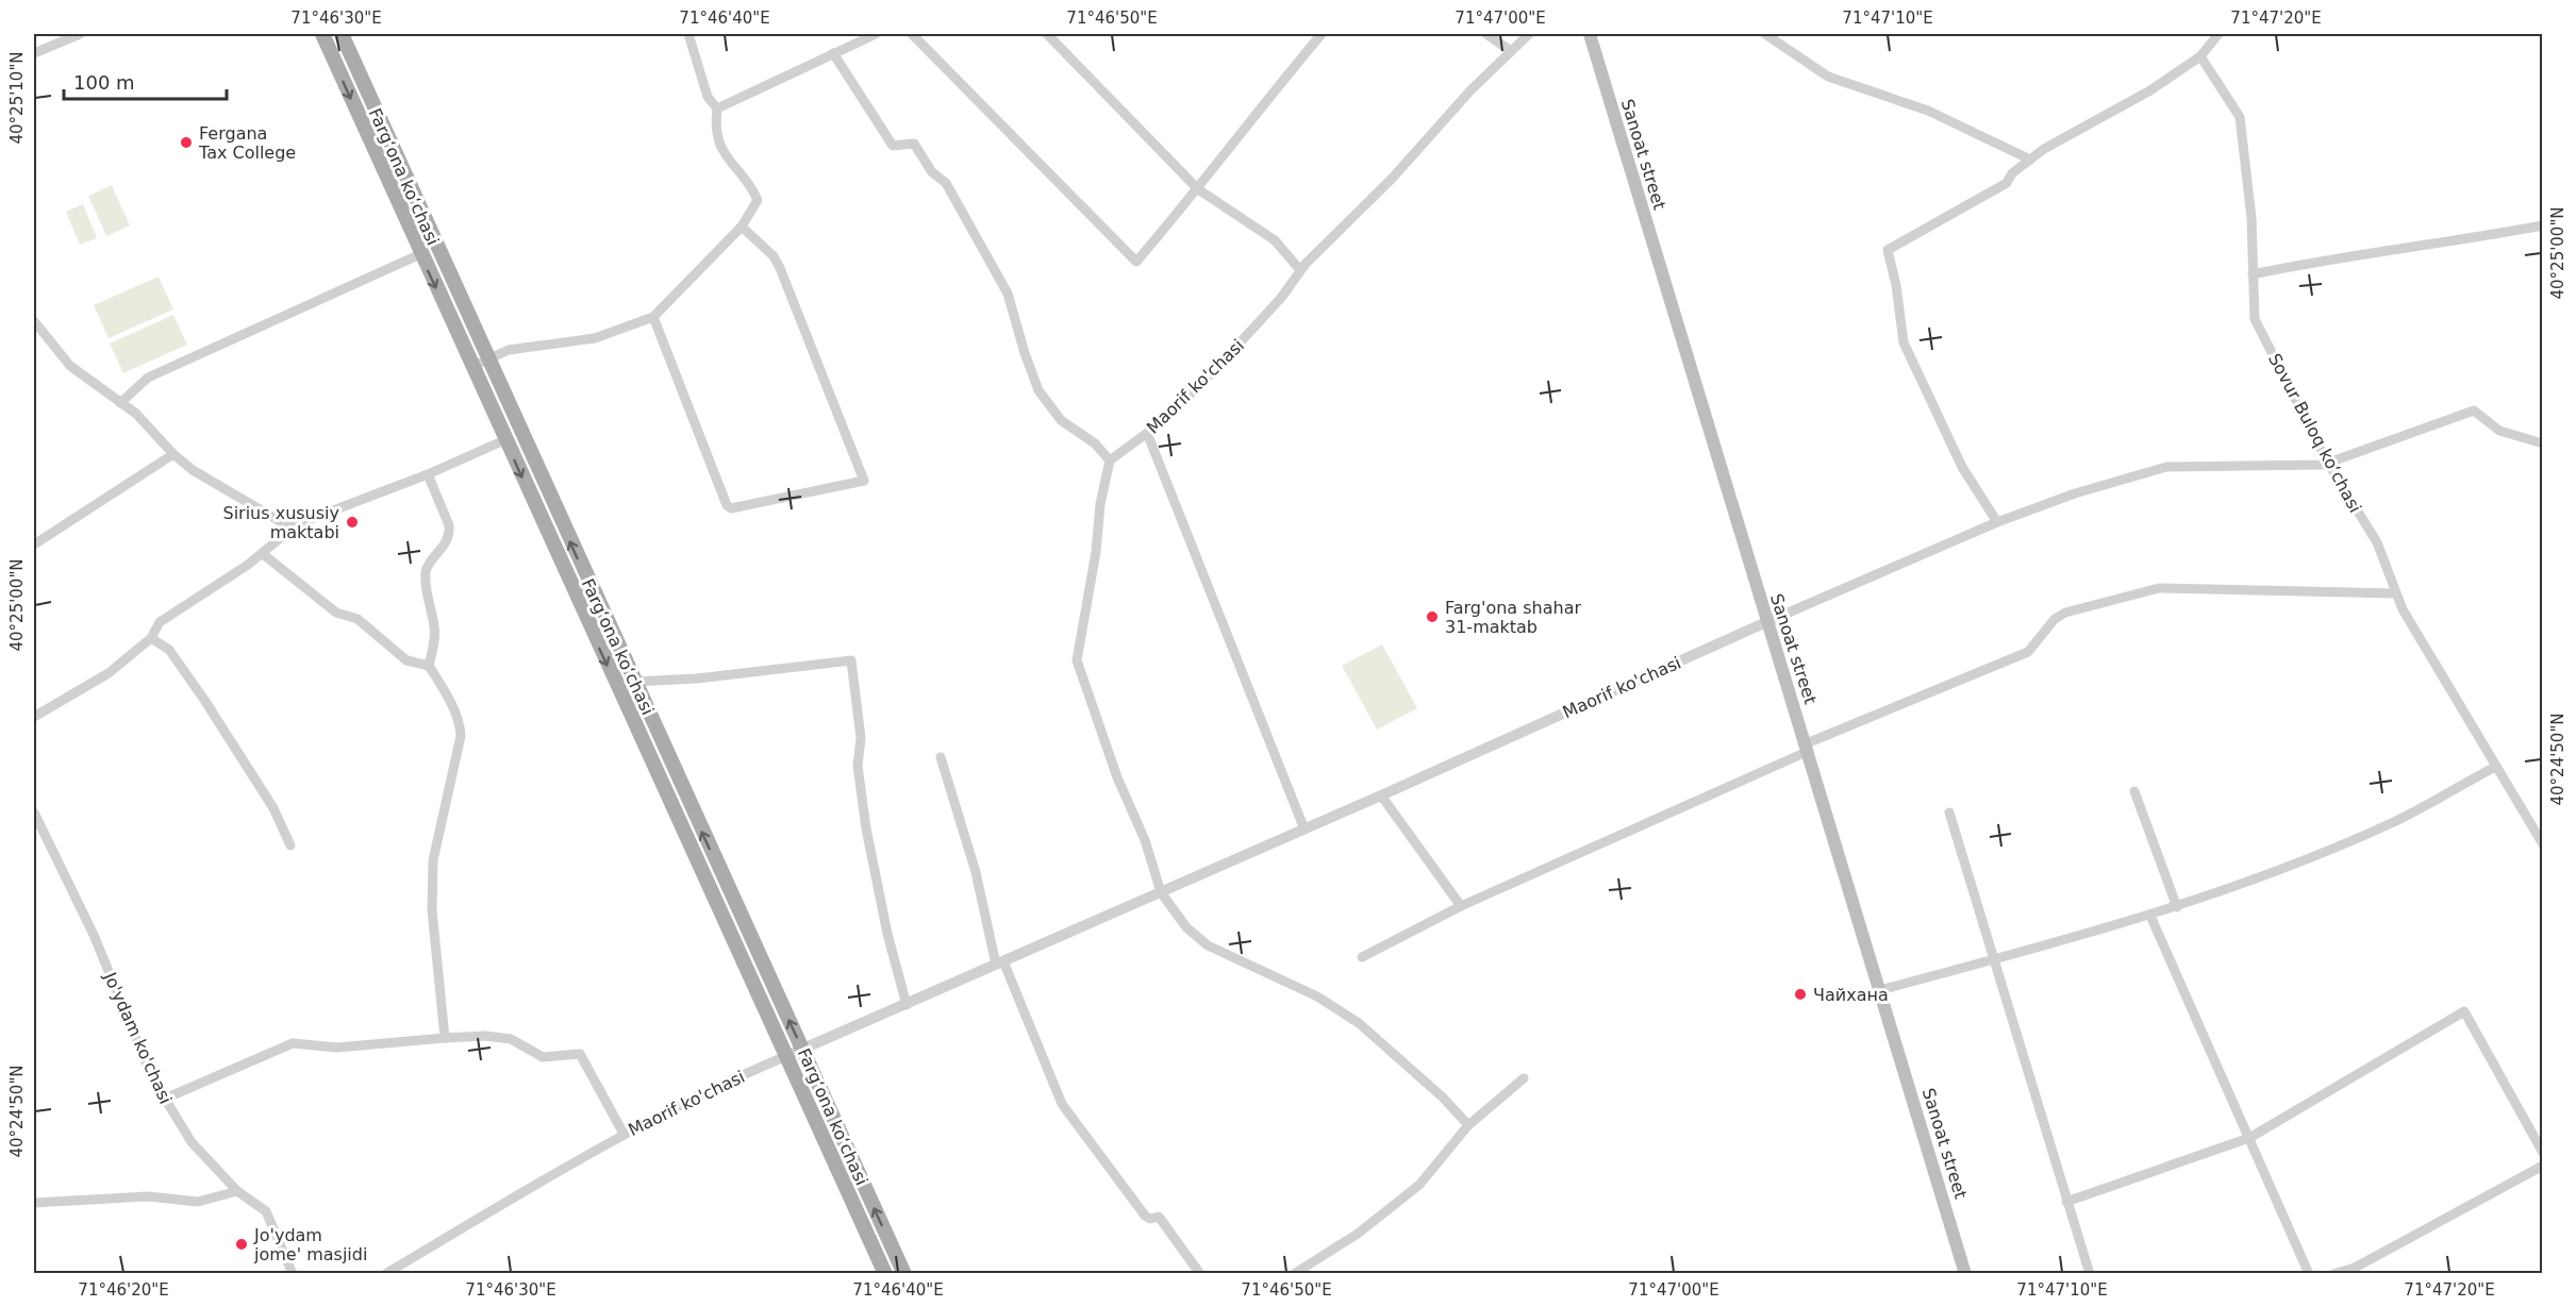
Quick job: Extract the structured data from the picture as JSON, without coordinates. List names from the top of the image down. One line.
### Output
{"streets":{"main road":["Sanoat street","Fargʻona koʻchasi"],"street":["Maorif ko'chasi","Sovur Buloq koʻchasi","Jo'ydam ko'chasi"]},"crossings":[["Sanoat street","Maorif ko'chasi"],["Fargʻona koʻchasi","Maorif ko'chasi"]],"places":["Fergana Tax College","Sirius xususiy maktabi","Farg'ona shahar 31-maktab","Чайхана","Jo'ydam jome' masjidi"],"scale_bar":"100 m","coordinates":["71°46'30\"E","71°46'40\"E","71°46'50\"E","71°47'00\"E","71°47'10\"E","71°47'20\"E","40°25'10\"N","40°25'00\"N","40°24'50\"N","71°46'20\"E"]}
